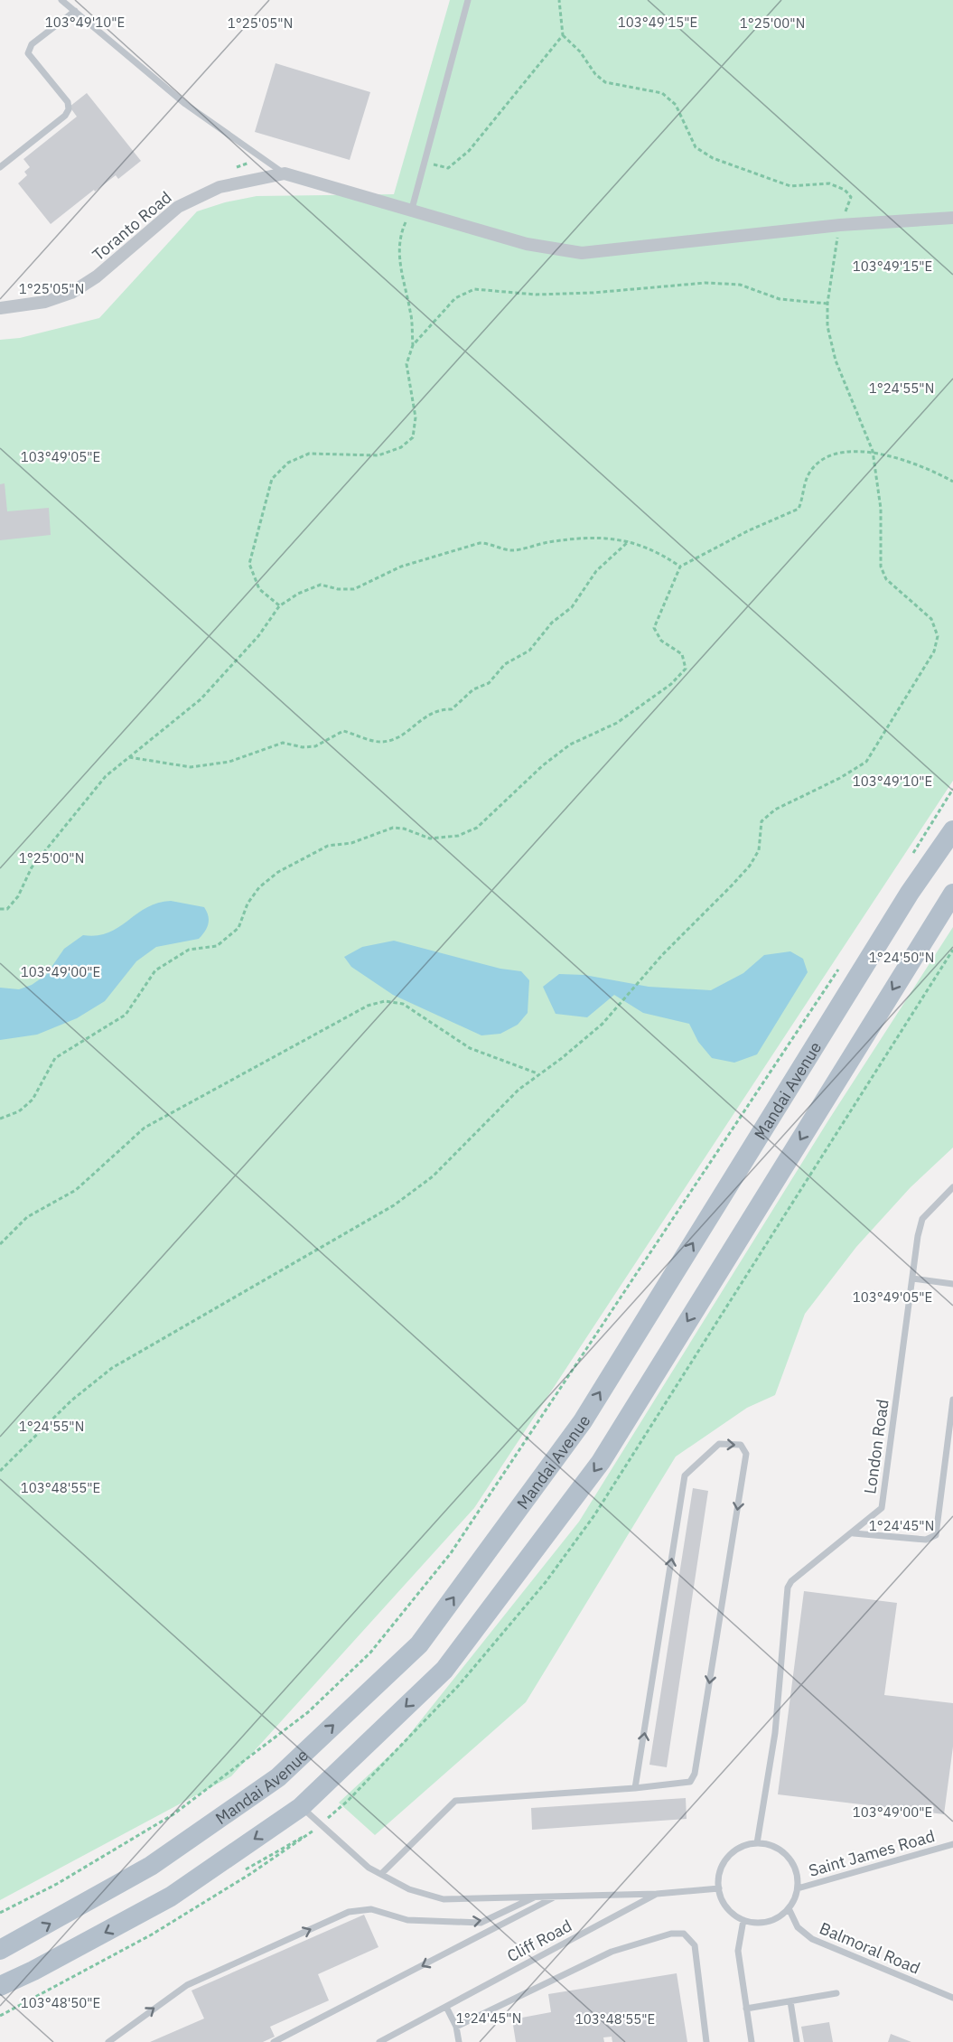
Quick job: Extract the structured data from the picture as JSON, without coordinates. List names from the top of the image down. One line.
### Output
{"streets":{"main road":["Mandai Avenue"],"street":["Toranto Road"],"lane":["London Road","Saint James Road","Cliff Road","Balmoral Road"]},"crossings":[["London Road","Saint James Road"],["London Road","Cliff Road"],["London Road","Balmoral Road"],["Saint James Road","Cliff Road"],["Saint James Road","Balmoral Road"],["Cliff Road","Balmoral Road"]],"coordinates":["103°49'10\"E","103°49'15\"E","1°25'05\"N","1°25'00\"N","1°24'55\"N","103°49'05\"E","1°24'50\"N","103°49'00\"E","103°48'55\"E","1°24'45\"N","103°48'50\"E"]}
